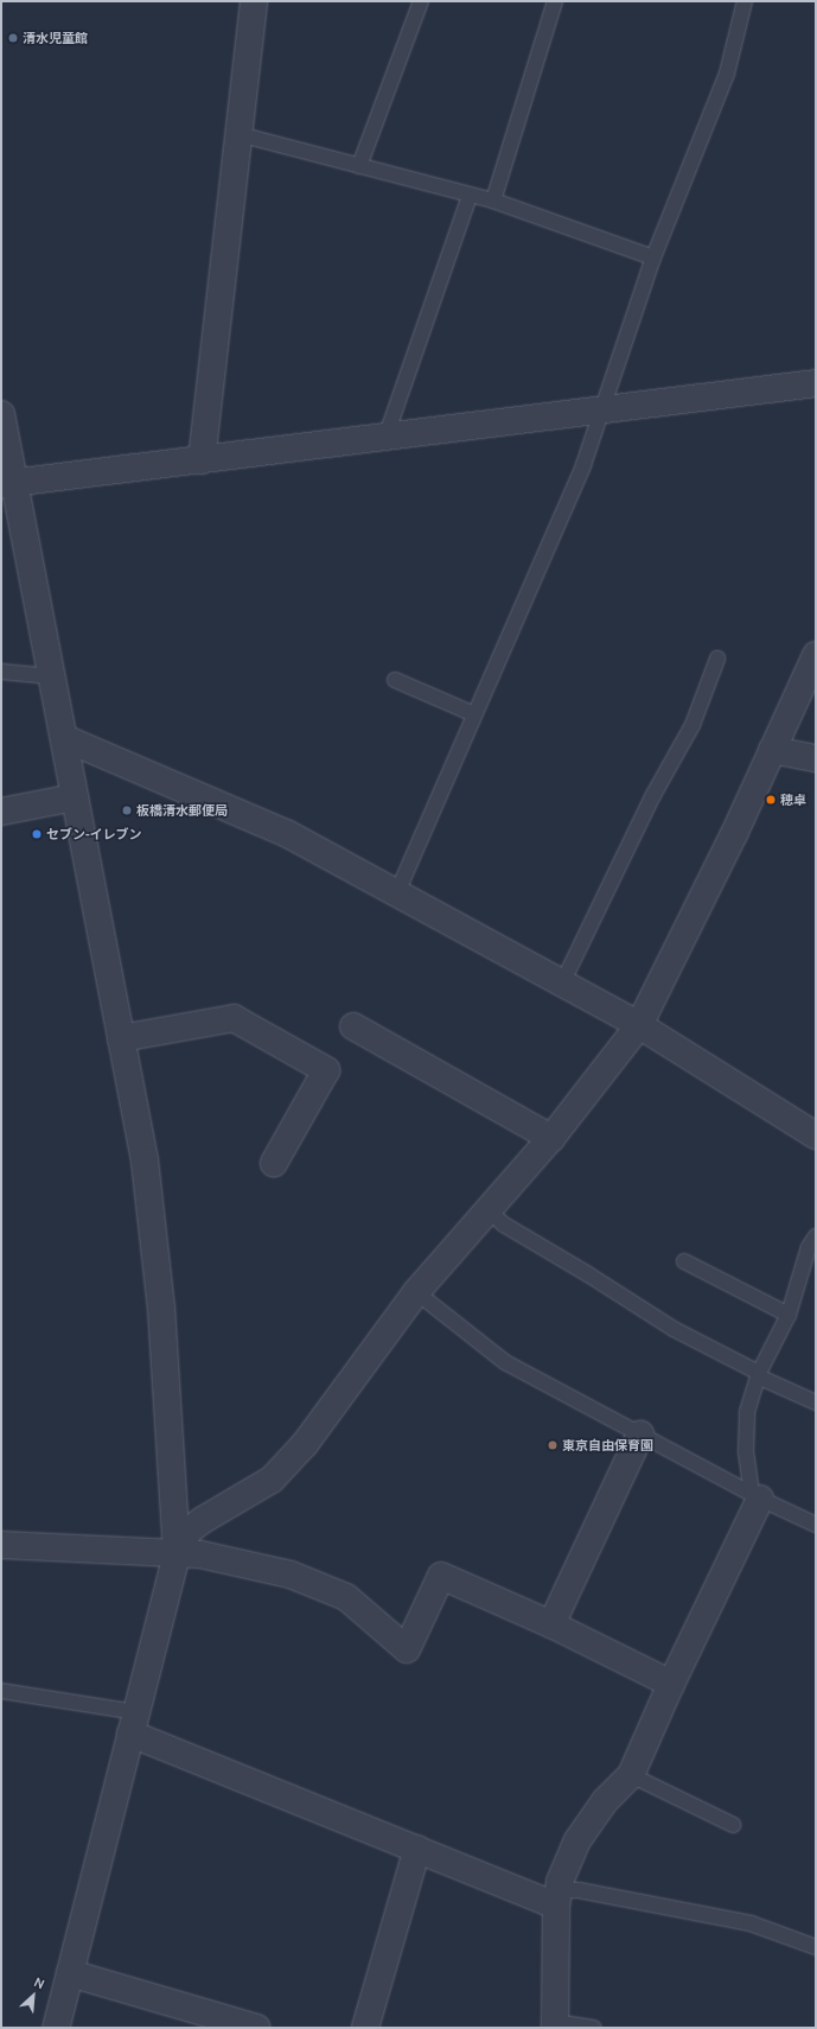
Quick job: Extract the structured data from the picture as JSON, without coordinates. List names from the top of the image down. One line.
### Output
{"places":["清水児童館","穂卓","板橋清水郵便局","セブン-イレブン","東京自由保育園"],"north":"top right"}
